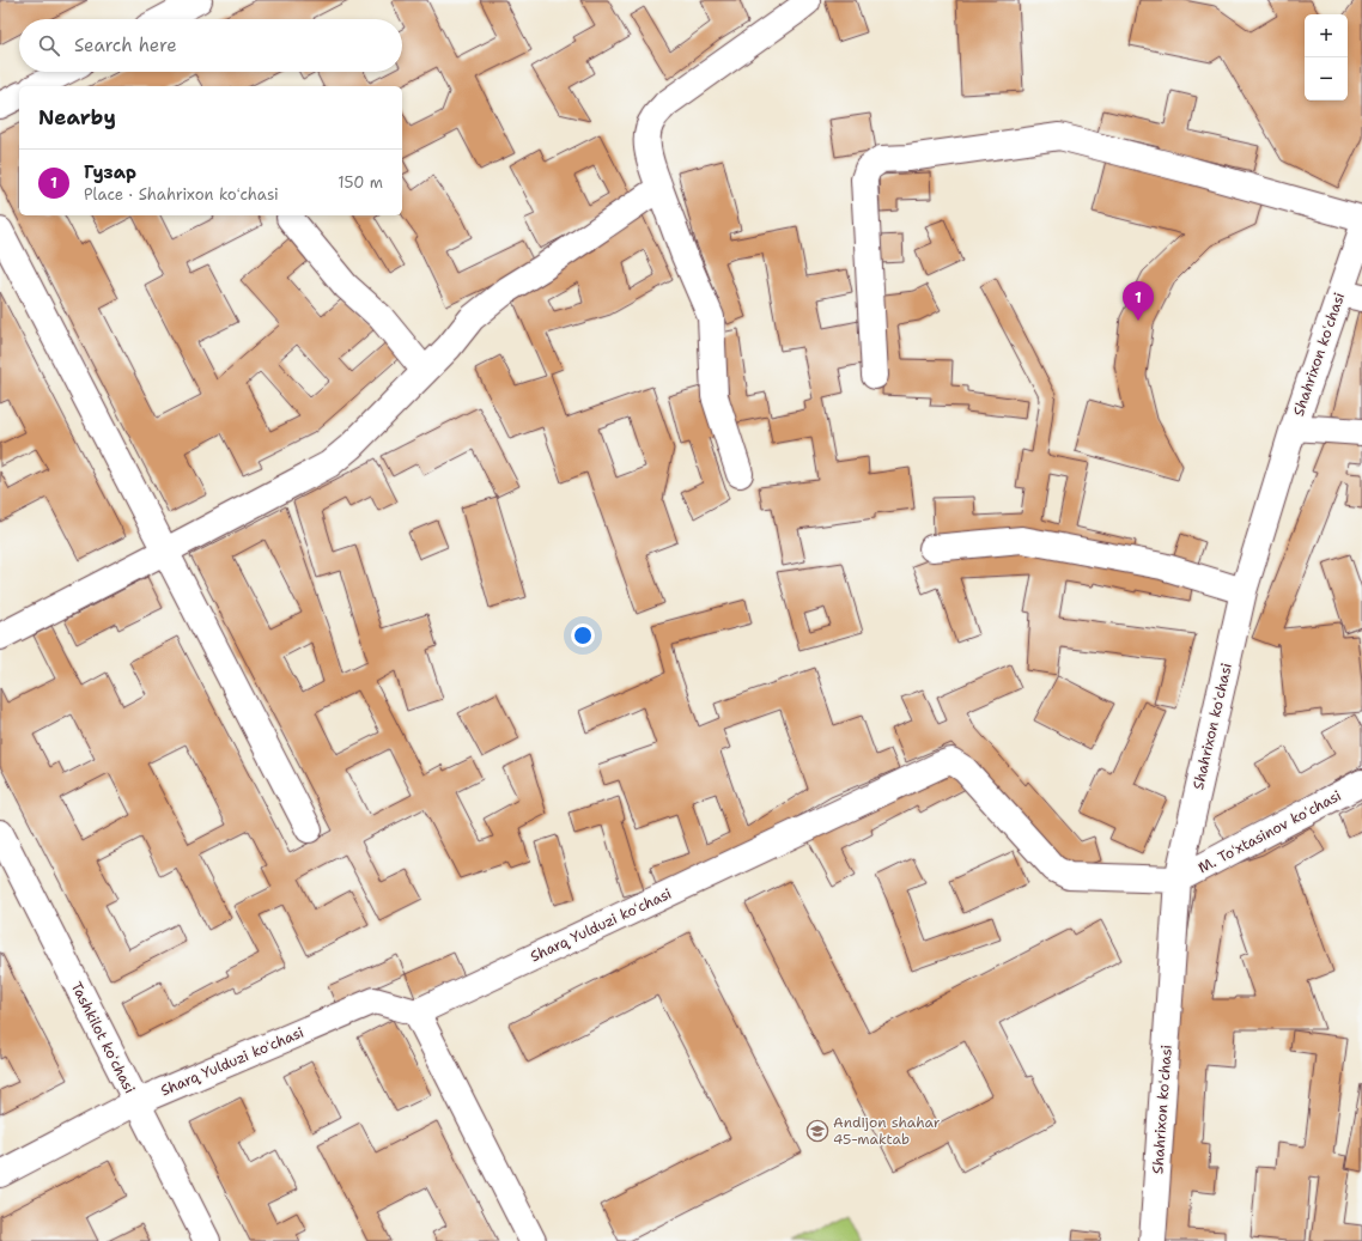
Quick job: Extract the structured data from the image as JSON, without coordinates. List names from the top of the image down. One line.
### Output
{"streets":{"street":["Shahrixon koʻchasi","M. Toʻxtasinov koʻchasi","Sharq Yulduzi koʻchasi","Tashkilot koʻchasi"]},"crossings":[["Shahrixon koʻchasi","M. Toʻxtasinov koʻchasi"],["Shahrixon koʻchasi","Sharq Yulduzi koʻchasi"],["M. Toʻxtasinov koʻchasi","Sharq Yulduzi koʻchasi"],["Sharq Yulduzi koʻchasi","Tashkilot koʻchasi"]],"places":{"school or university":["Andijon shahar 45-maktab"]},"page":{"map_buttons":["+","−"],"search":"Search here","heading":"Nearby","list":[{"mark":"1","name":"Гузар","note":"Place · Shahrixon koʻchasi","value":"150 m"}],"pins":"1"}}
